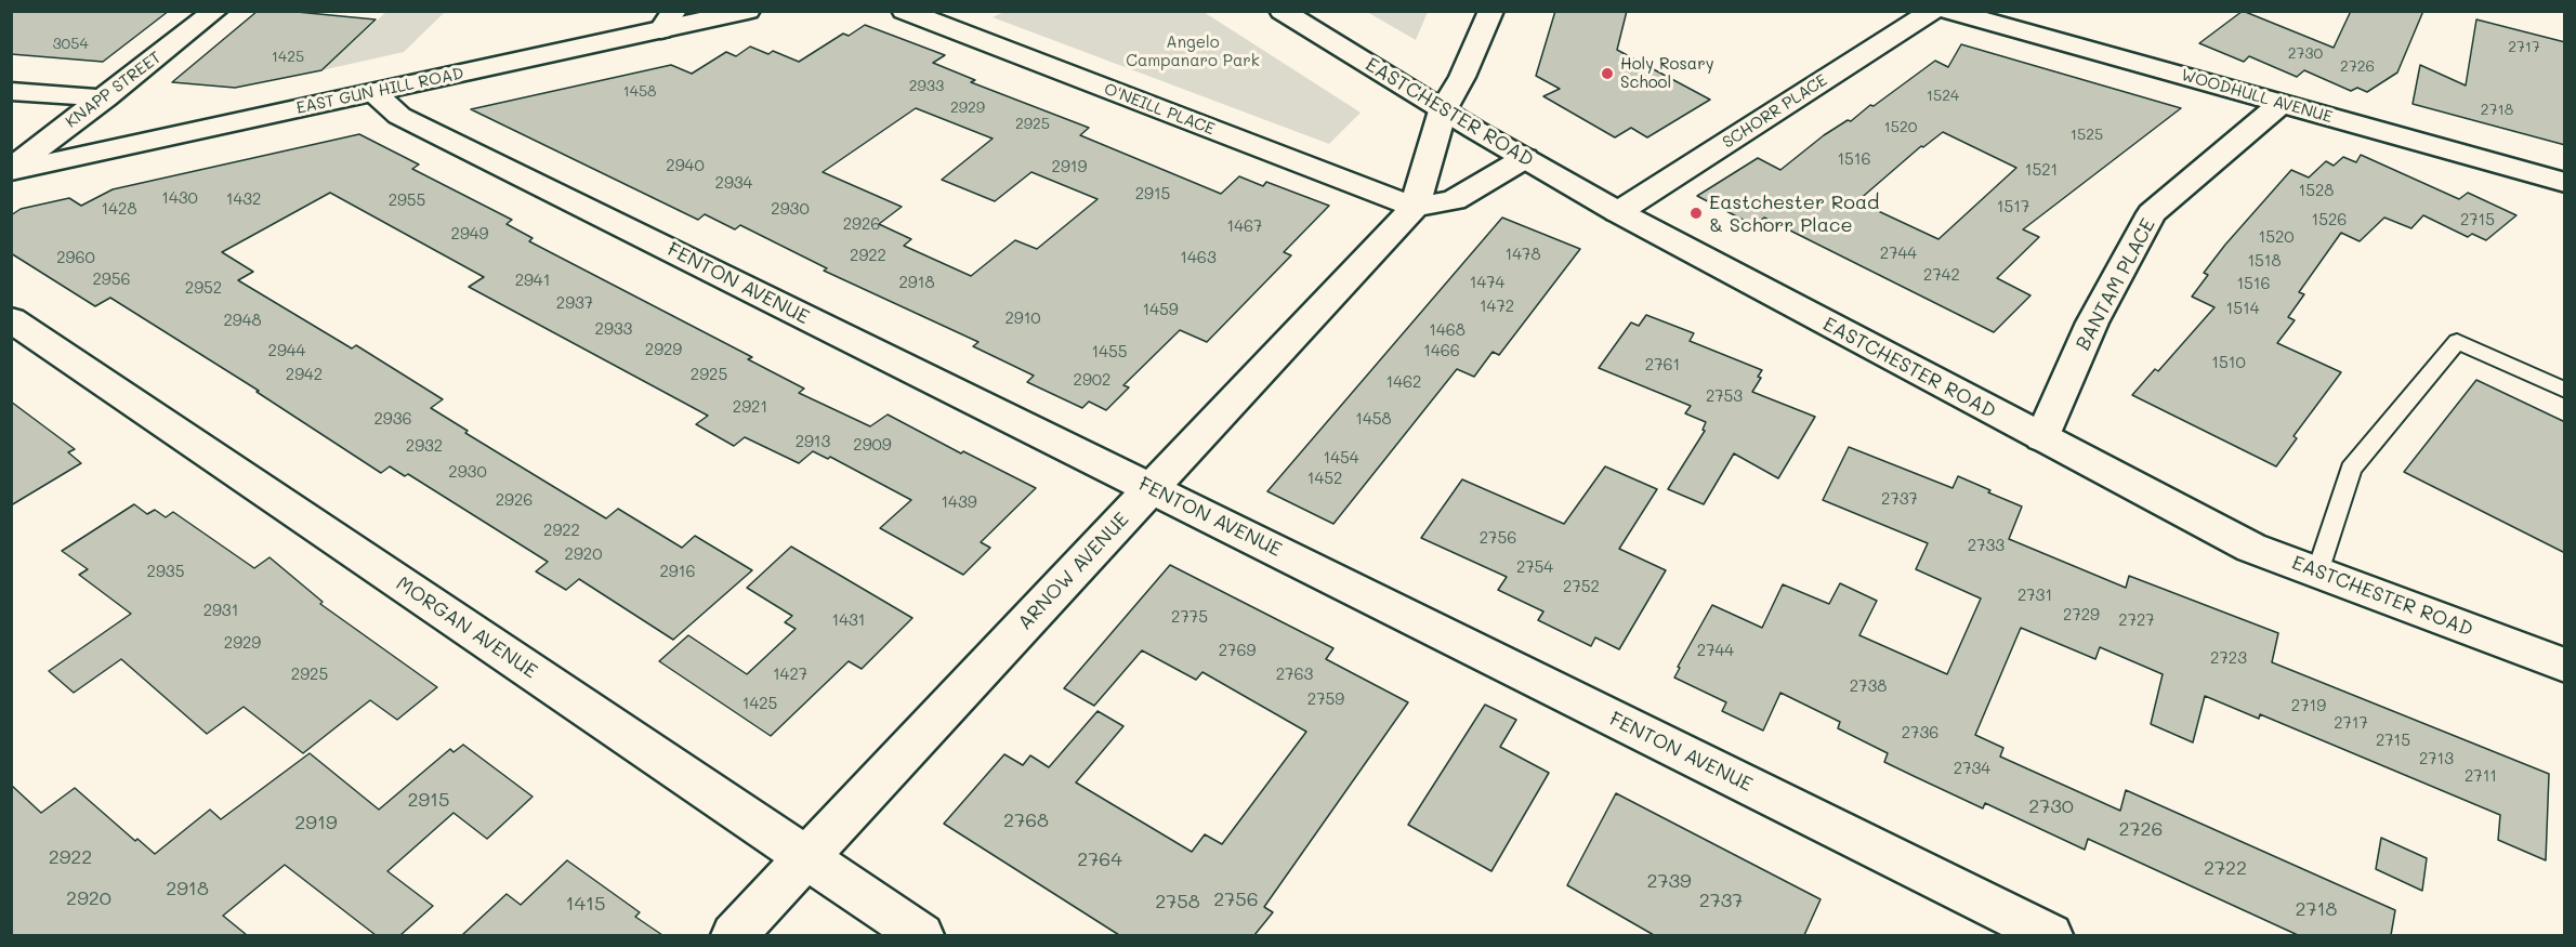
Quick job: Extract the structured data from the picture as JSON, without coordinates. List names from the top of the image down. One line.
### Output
{"streets":{"street":["KNAPP STREET","EAST GUN HILL ROAD","WOODHULL AVENUE","O'NEILL PLACE","SCHORR PLACE","EASTCHESTER ROAD","FENTON AVENUE","BANTAM PLACE","ARNOW AVENUE","MORGAN AVENUE"]},"crossings":[["KNAPP STREET","EAST GUN HILL ROAD"],["EAST GUN HILL ROAD","FENTON AVENUE"],["WOODHULL AVENUE","BANTAM PLACE"],["O'NEILL PLACE","ARNOW AVENUE"],["SCHORR PLACE","EASTCHESTER ROAD"],["EASTCHESTER ROAD","BANTAM PLACE"],["EASTCHESTER ROAD","ARNOW AVENUE"],["FENTON AVENUE","ARNOW AVENUE"],["ARNOW AVENUE","MORGAN AVENUE"]],"parks":["Angelo Campanaro Park"],"places":["Holy Rosary School","Eastchester Road & Schorr Place"],"house_numbers":["3054","2717","2730","1425","2726","2933","1458","1524","2929","2718","2925","1520","1525","1516","2940","2919","1521","2934","1528","2915","1430","1432","2955","1517","1428","2930","1526","2715","2926","1467","2949","1520","2744","1478","2922","2960","1463","1518","2742","2956","2941","2918","1474","1516","2952","2937","1472","1514","1459","2910","2948","2933","1468","2929","2944","1466","1455","1510","2761","2942","2925","2902","1462","2753","2921","2936","1458","2913","2909","2932","1454","2930","1452","2737","2926","1439","2922","2756","2733","2920","2754","2935","2916","2752","2731","2931","2729","2775","1431","2727","2929","2769","2744","2723","2925","1427","2763","2738","2759","1425","2719","2717","2736","2715","2713","2734","2711","2915","2730","2768","2919","2726","2922","2764","2722","2739","2918","2920","2756","2737","2758","1415","2718"]}
